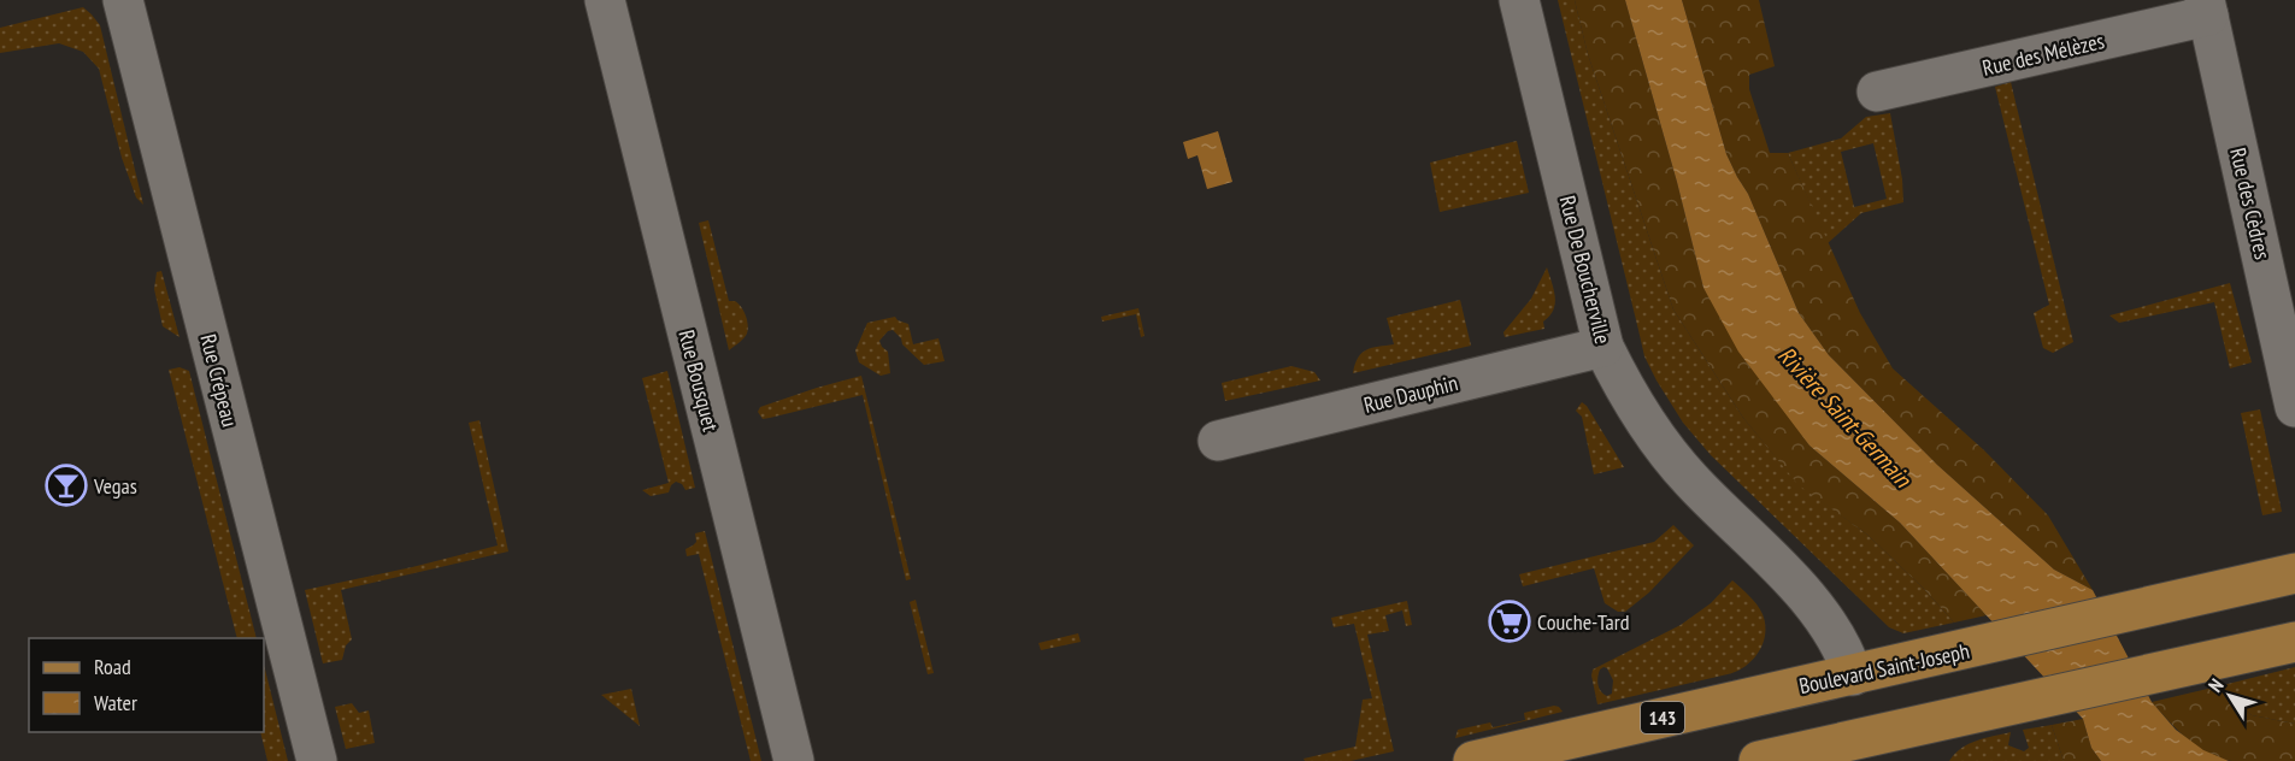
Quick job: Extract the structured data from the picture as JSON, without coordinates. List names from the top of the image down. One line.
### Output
{"streets":{"main road":["Boulevard Saint-Joseph","143"],"street":["Rue des Mélèzes","Rue des Cèdres","Rue De Boucherville","Rue Crépeau","Rue Bousquet","Rue Dauphin"]},"crossings":[["Rue des Mélèzes","Rue des Cèdres"],["Rue De Boucherville","Rue Dauphin"],["Rue De Boucherville","Boulevard Saint-Joseph"]],"water":["Rivière Saint-Germain"],"places":{"bar":["Vegas"],"supermarket":["Couche-Tard"]},"legend":["Road","Water"],"north":"top left"}
